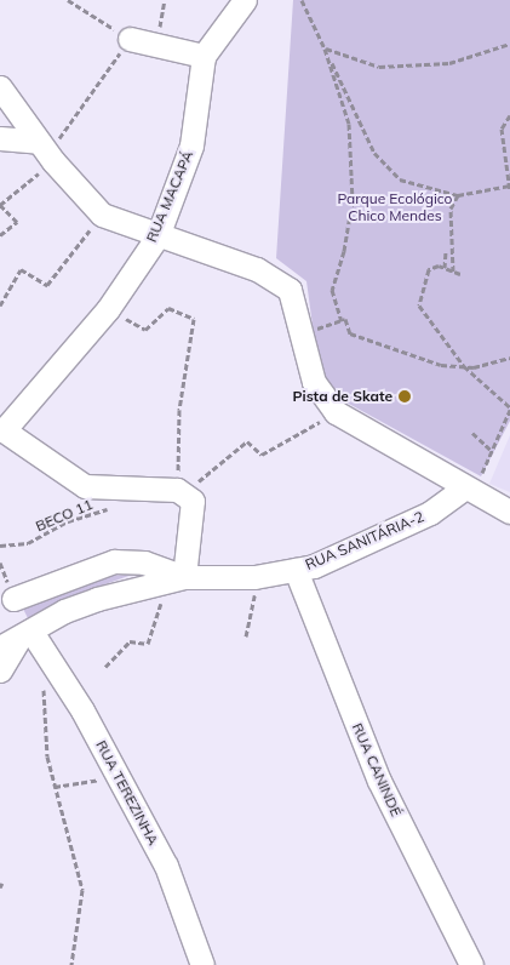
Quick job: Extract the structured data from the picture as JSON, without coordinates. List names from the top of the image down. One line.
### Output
{"streets":{"street":["RUA MACAPÁ","RUA SANITÁRIA-2","RUA CANINDÉ","RUA TEREZINHA"],"path":["BECO 11"]},"crossings":[["RUA SANITÁRIA-2","RUA CANINDÉ"]],"parks":["Parque Ecológico Chico Mendes"],"places":["Pista de Skate"]}
